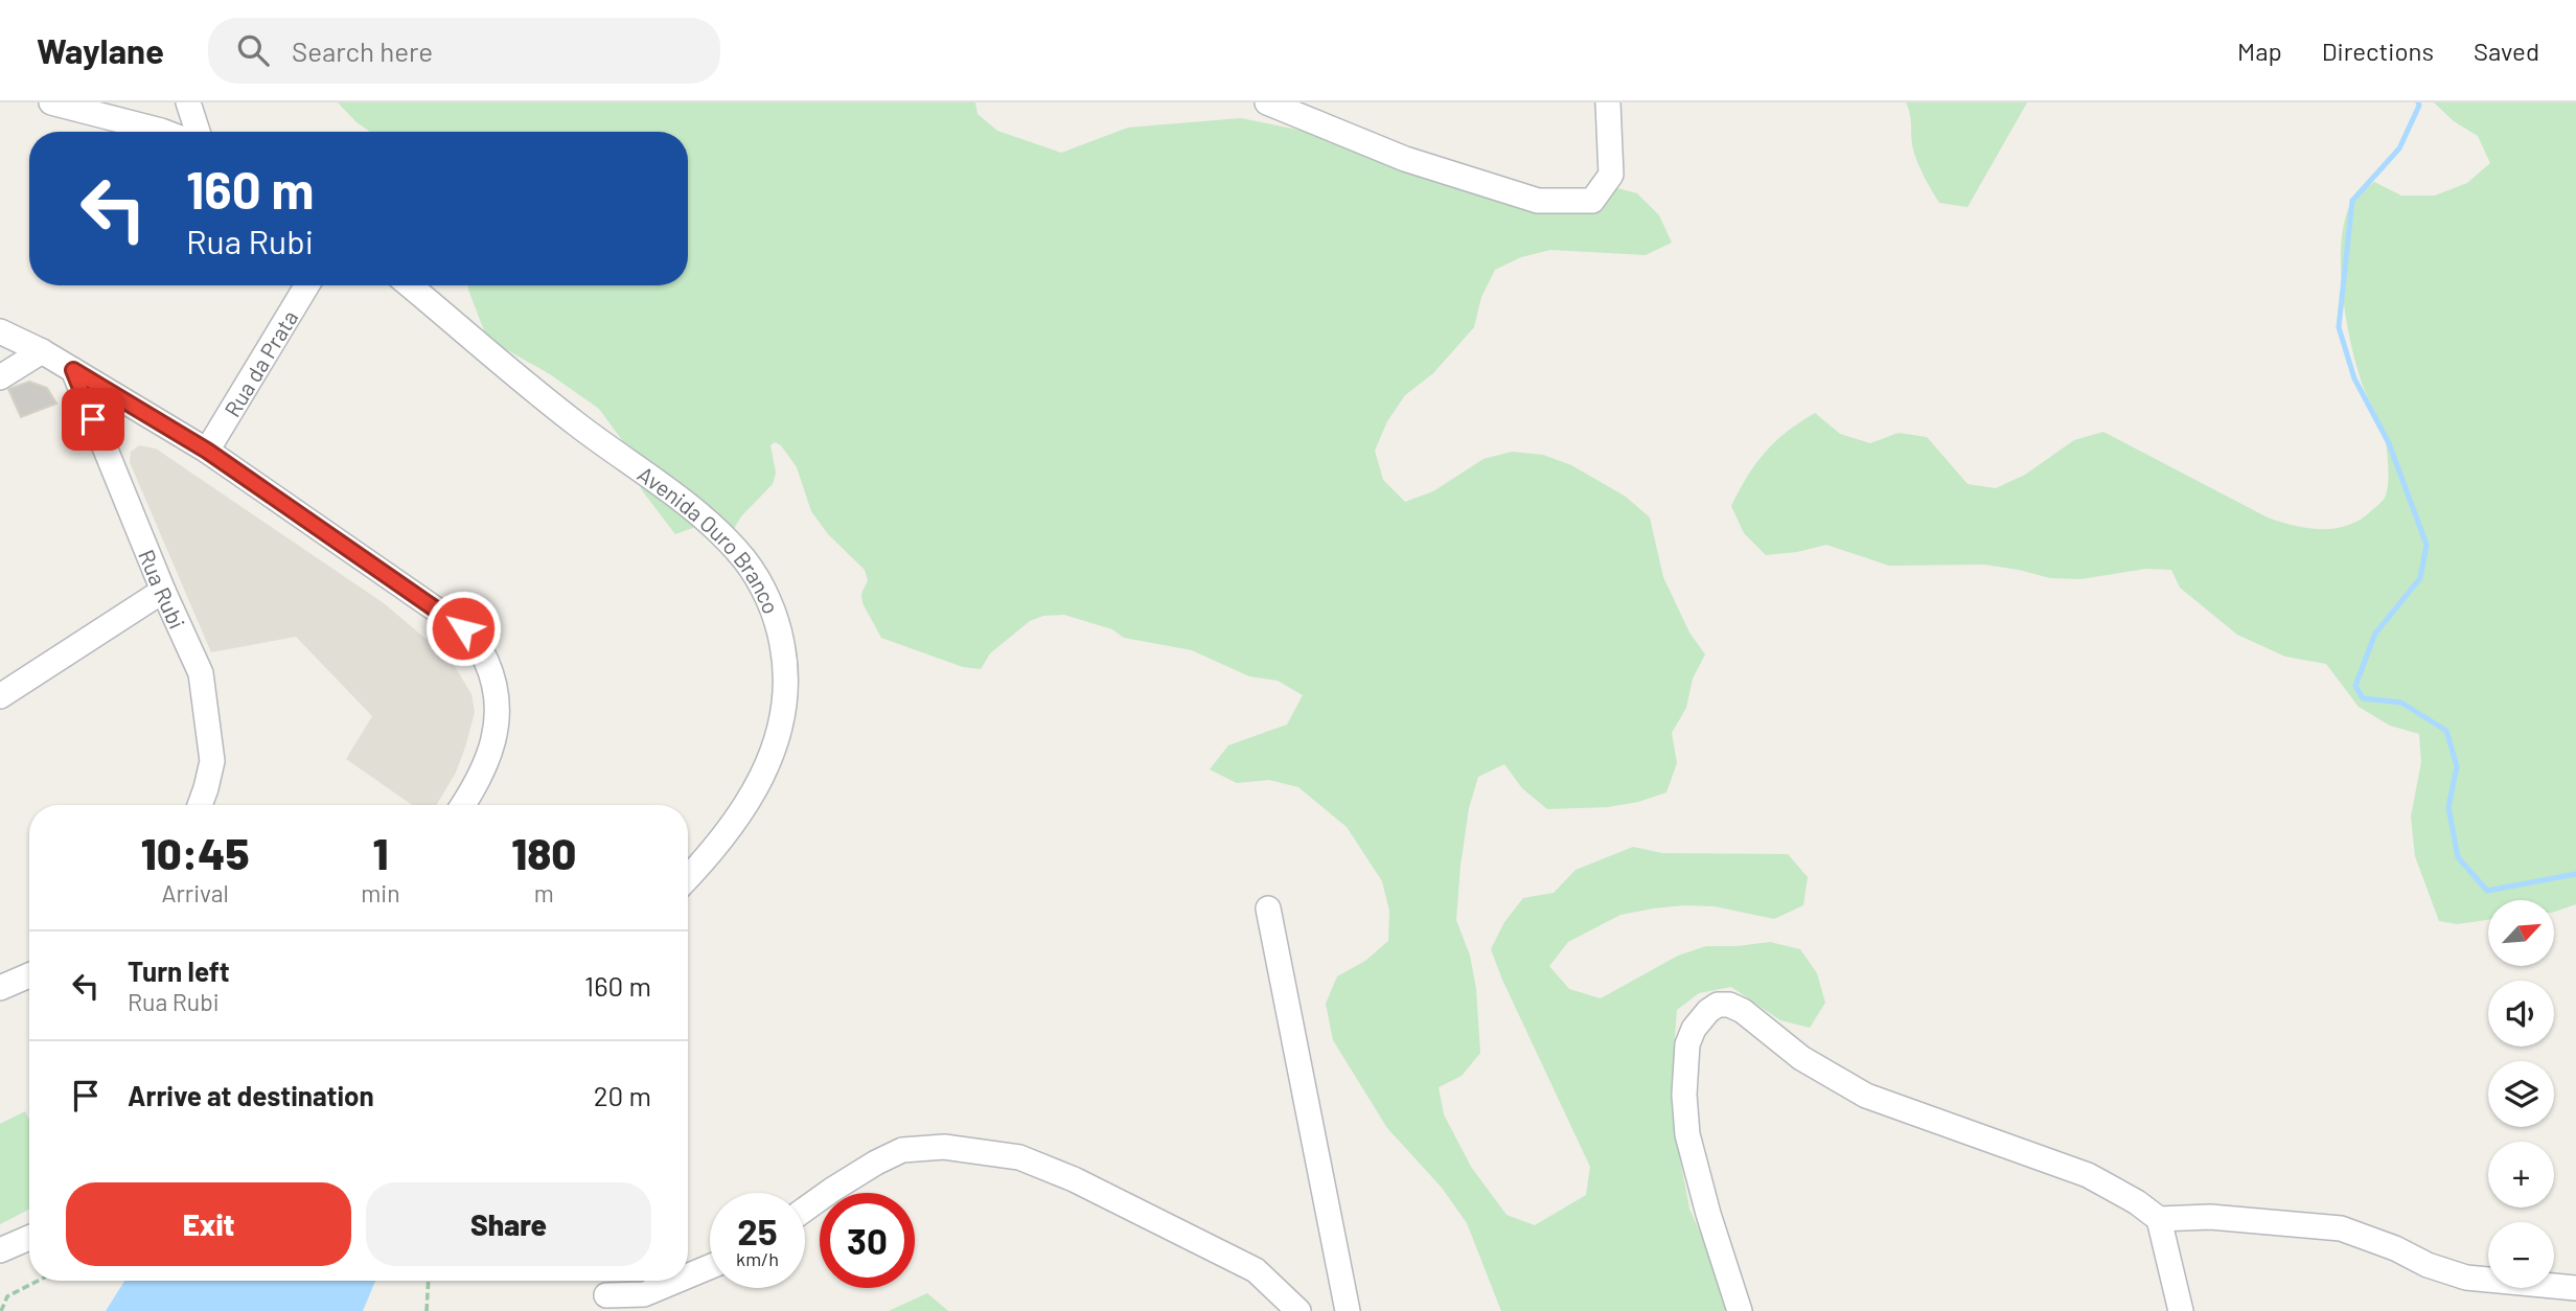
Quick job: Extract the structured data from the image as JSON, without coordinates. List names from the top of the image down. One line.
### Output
{"streets":{"street":["Rua da Prata","Avenida Ouro Branco","Rua Rubi"]},"north":"top right","page":{"header":"Waylane","search":"Search here","nav":["Map","Directions","Saved"],"turn":["160 m","Rua Rubi"],"eta":["10:45","Arrival","1","min","180","m"],"map_buttons":["+","−"],"list":[{"name":"Turn left","note":"Rua Rubi","value":"160 m"},{"name":"Arrive at destination","value":"20 m"}],"buttons":["Exit","Share"],"speed":"25 km/h","limit":"30"}}
